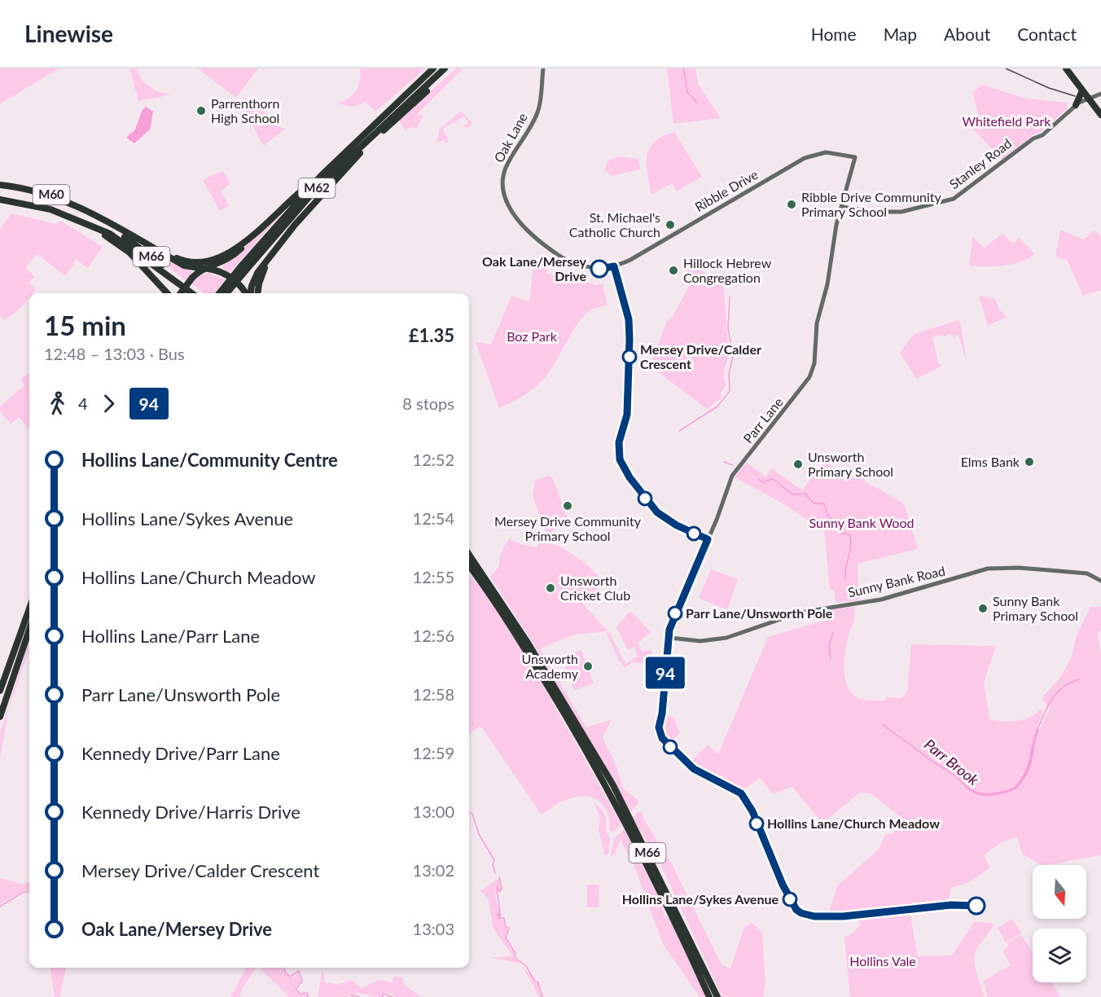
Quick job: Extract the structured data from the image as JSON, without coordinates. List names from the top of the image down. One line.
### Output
{"streets":{"highway":["M62","M60","M66"],"street":["Oak Lane","Stanley Road","Ribble Drive","Parr Lane","Sunny Bank Road"]},"crossings":[["Oak Lane","Ribble Drive"],["Stanley Road","Parr Lane"],["Ribble Drive","Parr Lane"],["M60","M66"],["Parr Lane","Sunny Bank Road"]],"water":["Parr Brook"],"parks":["Whitefield Park","Boz Park","Sunny Bank Wood","Hollins Vale"],"places":["Parrenthorn High School","Ribble Drive Community Primary School","St. Michael's Catholic Church","Oak Lane/Mersey Drive","Hillock Hebrew Congregation","Mersey Drive/Calder Crescent","Elms Bank","Unsworth Primary School","Mersey Drive Community Primary School","Unsworth Cricket Club","Sunny Bank Primary School","Parr Lane/Unsworth Pole","Unsworth Academy","Hollins Lane/Church Meadow","Hollins Lane/Sykes Avenue"],"lines":["bus line 94"],"north":"bottom","page":{"header":"Linewise","nav":["Home","Map","About","Contact"],"on_map":"94","heading":["15 min","12:48 – 13:03 · Bus","£1.35"],"legs":["4","94","8 stops"],"list":[{"name":"Hollins Lane/Community Centre","value":"12:52"},{"name":"Hollins Lane/Sykes Avenue","value":"12:54"},{"name":"Hollins Lane/Church Meadow","value":"12:55"},{"name":"Hollins Lane/Parr Lane","value":"12:56"},{"name":"Parr Lane/Unsworth Pole","value":"12:58"},{"name":"Kennedy Drive/Parr Lane","value":"12:59"},{"name":"Kennedy Drive/Harris Drive","value":"13:00"},{"name":"Mersey Drive/Calder Crescent","value":"13:02"},{"name":"Oak Lane/Mersey Drive","value":"13:03"}]}}
